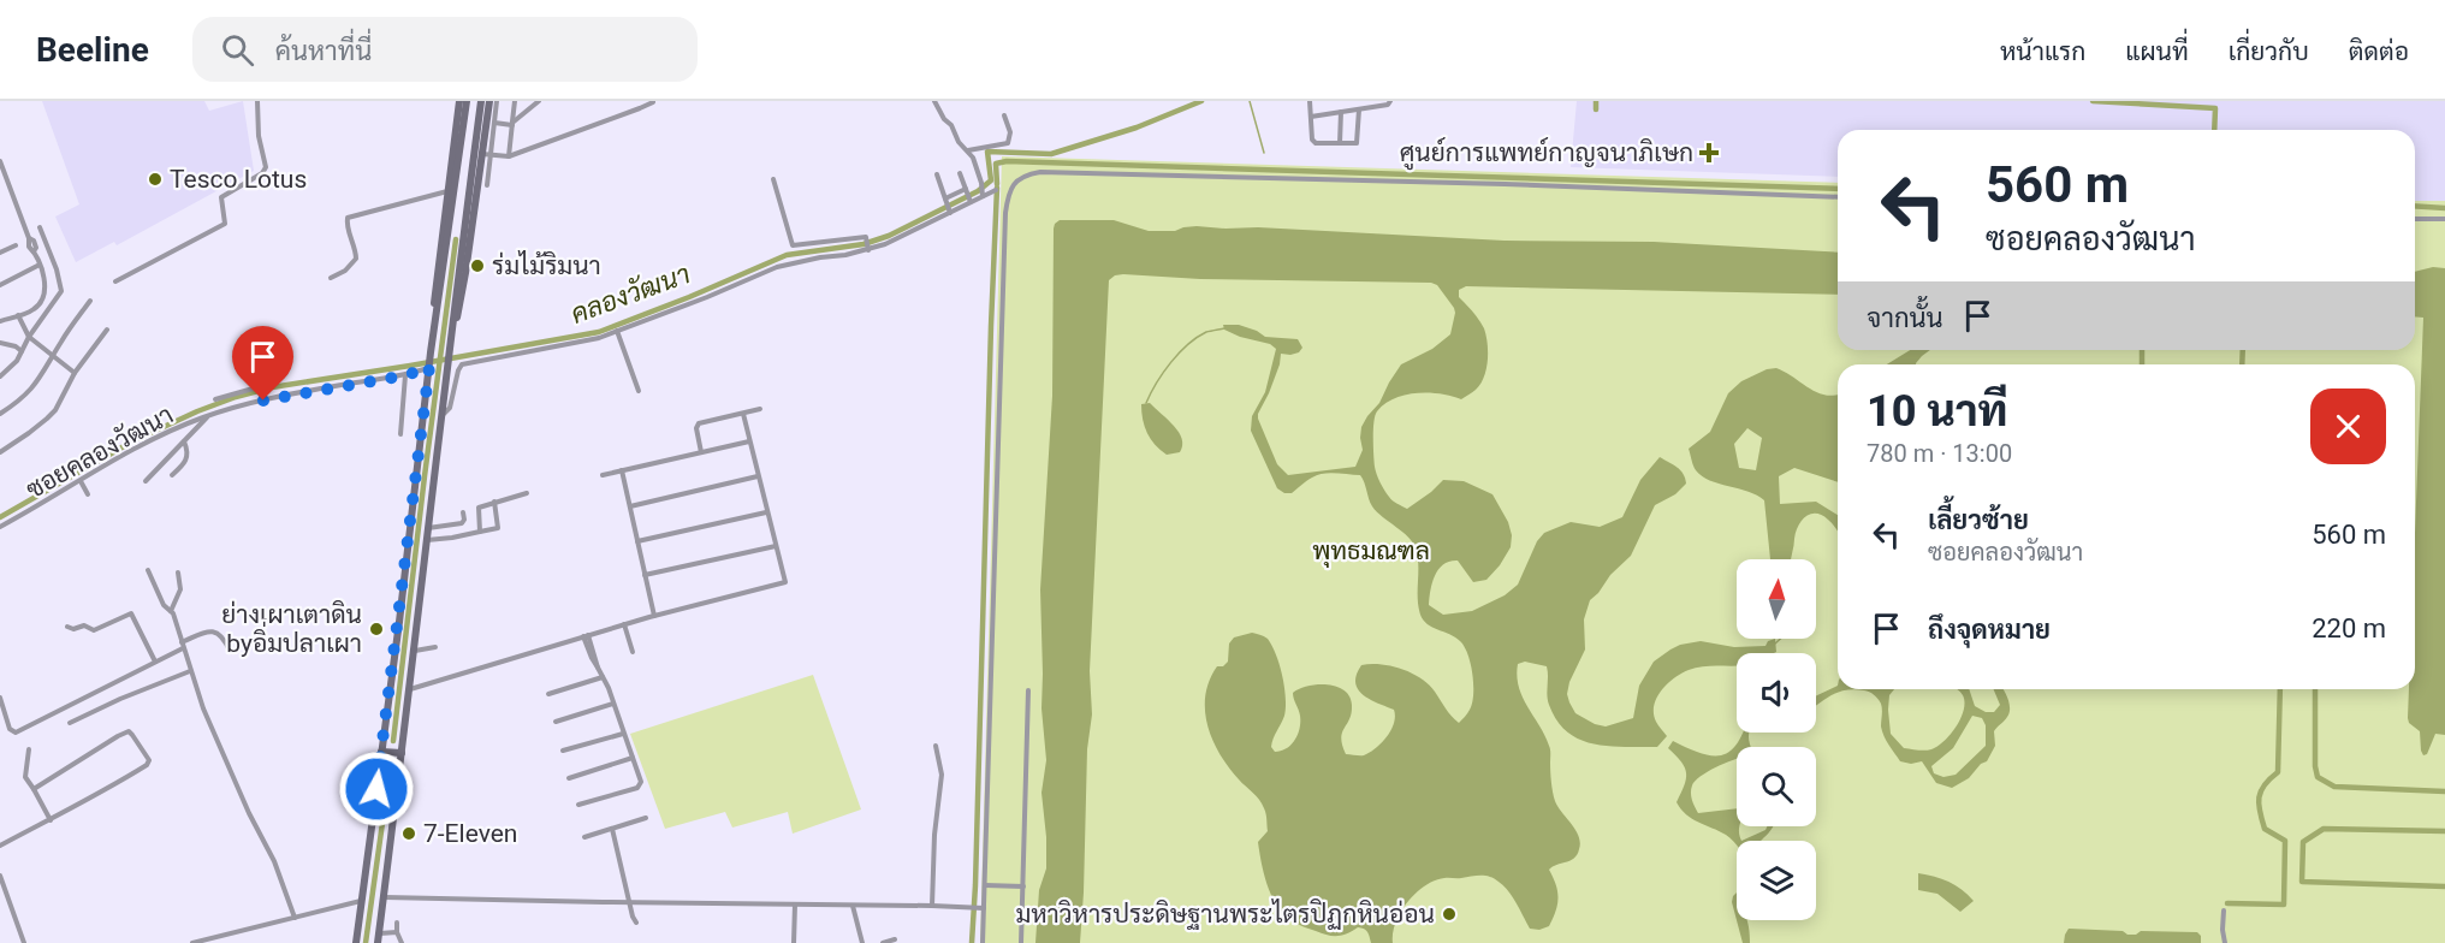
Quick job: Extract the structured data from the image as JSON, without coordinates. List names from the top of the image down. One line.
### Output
{"streets":{"street":["ซอยคลองวัฒนา"]},"water":["คลองวัฒนา"],"parks":["พุทธมณฑล"],"places":{"health":["ศูนย์การแพทย์กาญจนาภิเษก"],"other":["Tesco Lotus","ร่มไม้ริมนา","ย่างเผาเตาดิน byอิ่มปลาเผา","7-Eleven","มหาวิหารประดิษฐานพระไตรปิฏกหินอ่อน"]},"north":"top","page":{"header":"Beeline","search":"ค้นหาที่นี่","nav":["หน้าแรก","แผนที่","เกี่ยวกับ","ติดต่อ"],"turn":["560 m","ซอยคลองวัฒนา"],"then":"จากนั้น","heading":["10 นาที","780 m · 13:00"],"list":[{"name":"เลี้ยวซ้าย","note":"ซอยคลองวัฒนา","value":"560 m"},{"name":"ถึงจุดหมาย","value":"220 m"}]}}
